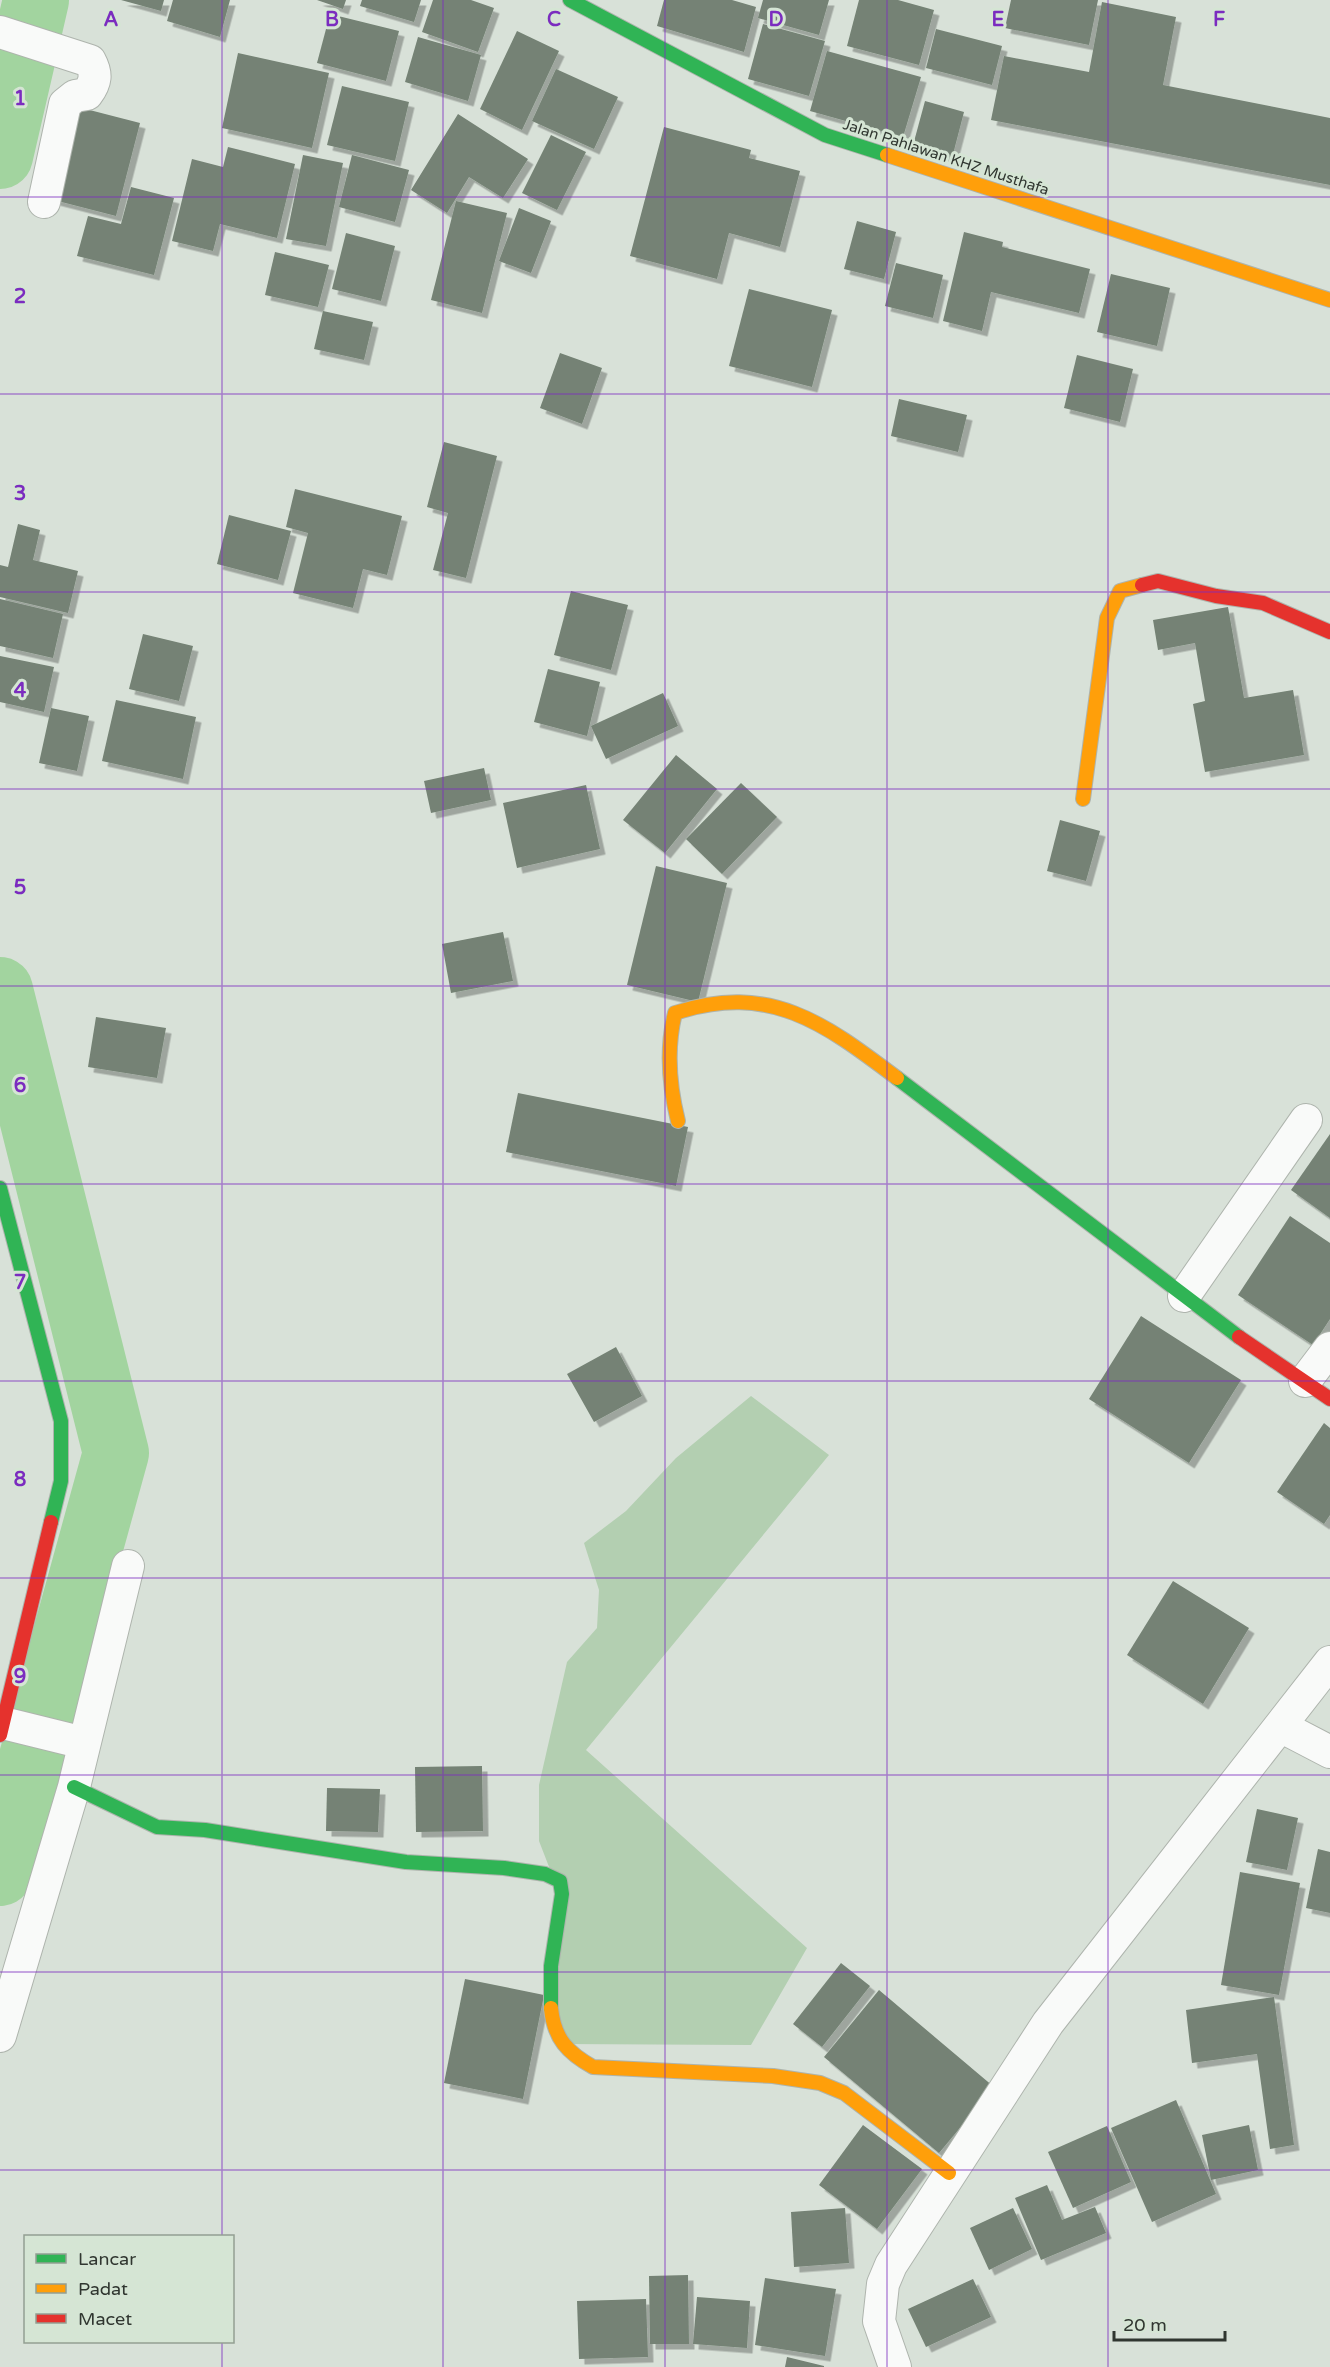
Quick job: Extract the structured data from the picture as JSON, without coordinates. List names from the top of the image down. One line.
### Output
{"streets":{"street":["Jalan Pahlawan KHZ Musthafa"]},"legend":["Lancar","Padat","Macet"],"scale_bar":"20 m","grid":{"columns":["A","B","C","D","E","F"],"rows":["1","2","3","4","5","6","7","8","9"]}}
